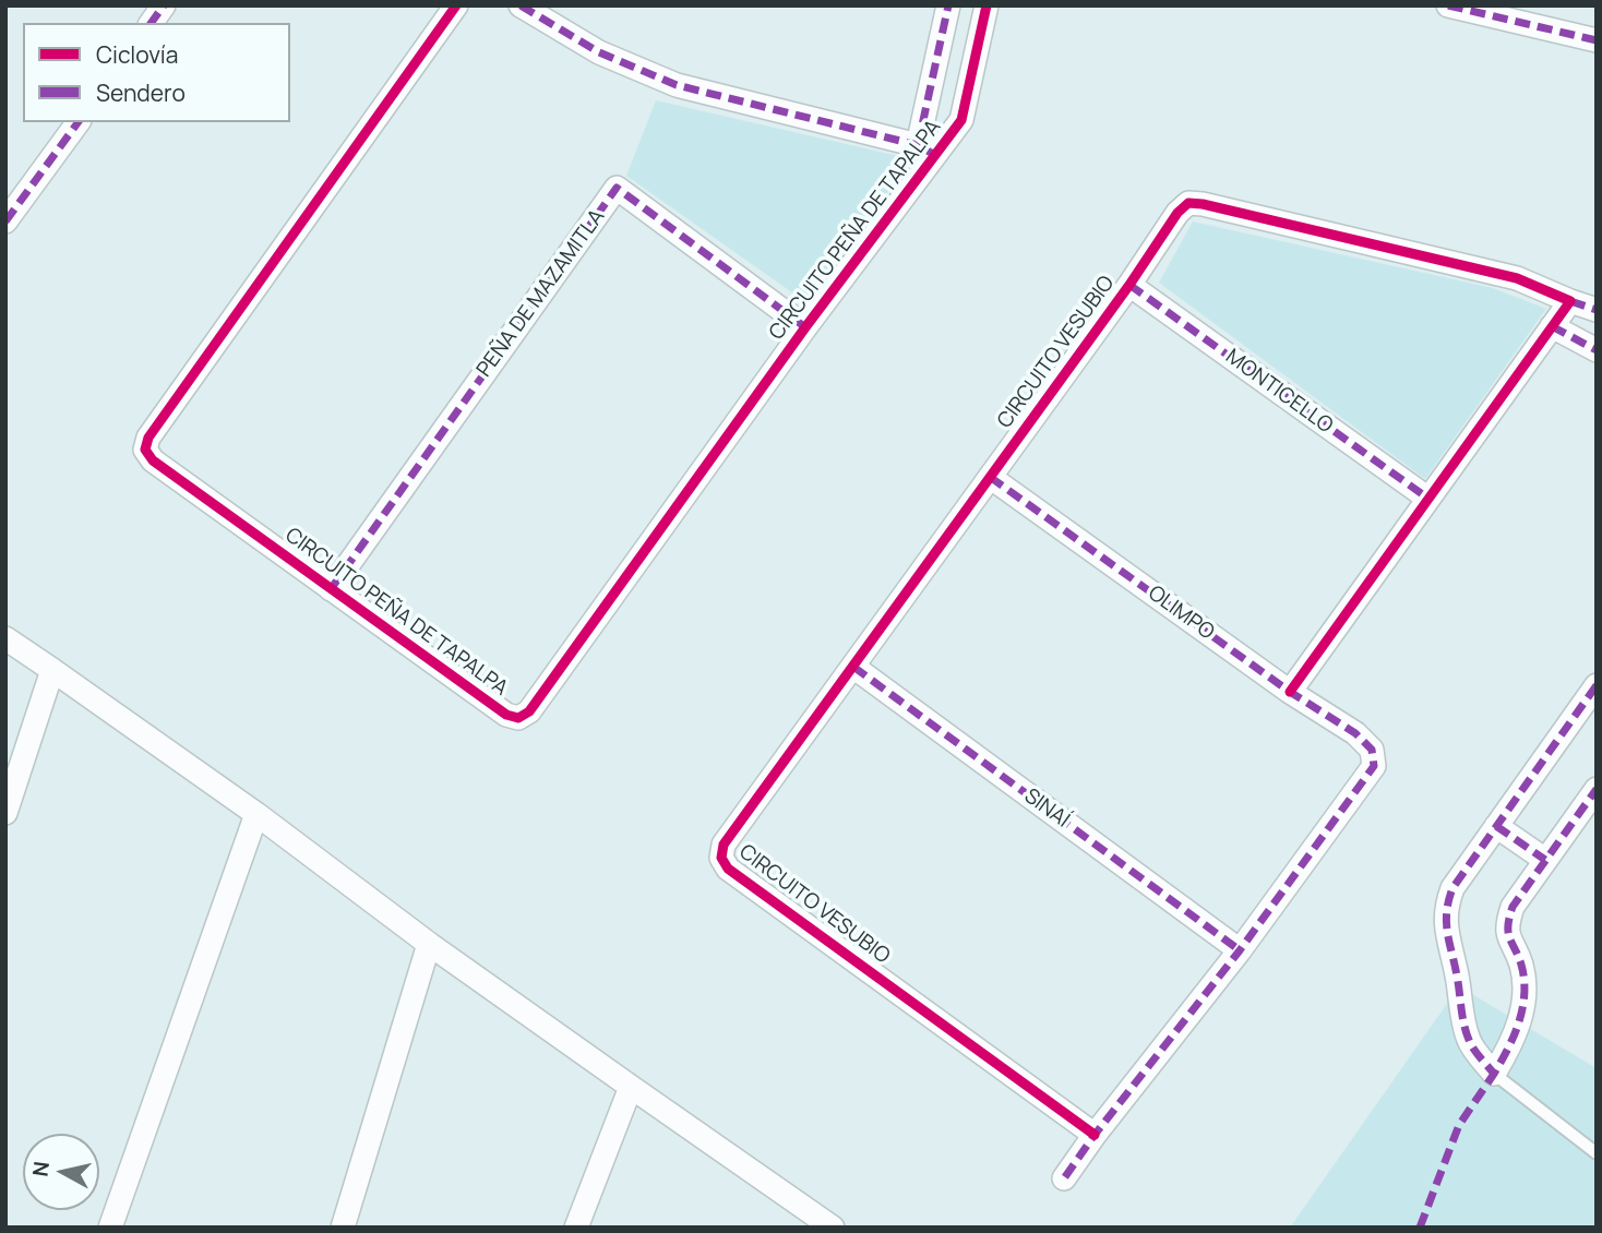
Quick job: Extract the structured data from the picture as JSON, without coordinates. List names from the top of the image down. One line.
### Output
{"streets":{"street":["CIRCUITO PEÑA DE TAPALPA","PEÑA DE MAZAMITLA","CIRCUITO VESUBIO","MONTICELLO","OLIMPO","SINAÍ"]},"crossings":[["CIRCUITO PEÑA DE TAPALPA","PEÑA DE MAZAMITLA"],["CIRCUITO VESUBIO","MONTICELLO"],["CIRCUITO VESUBIO","OLIMPO"],["CIRCUITO VESUBIO","SINAÍ"],["OLIMPO","SINAÍ"]],"legend":["Ciclovía","Sendero"],"north":"left"}
